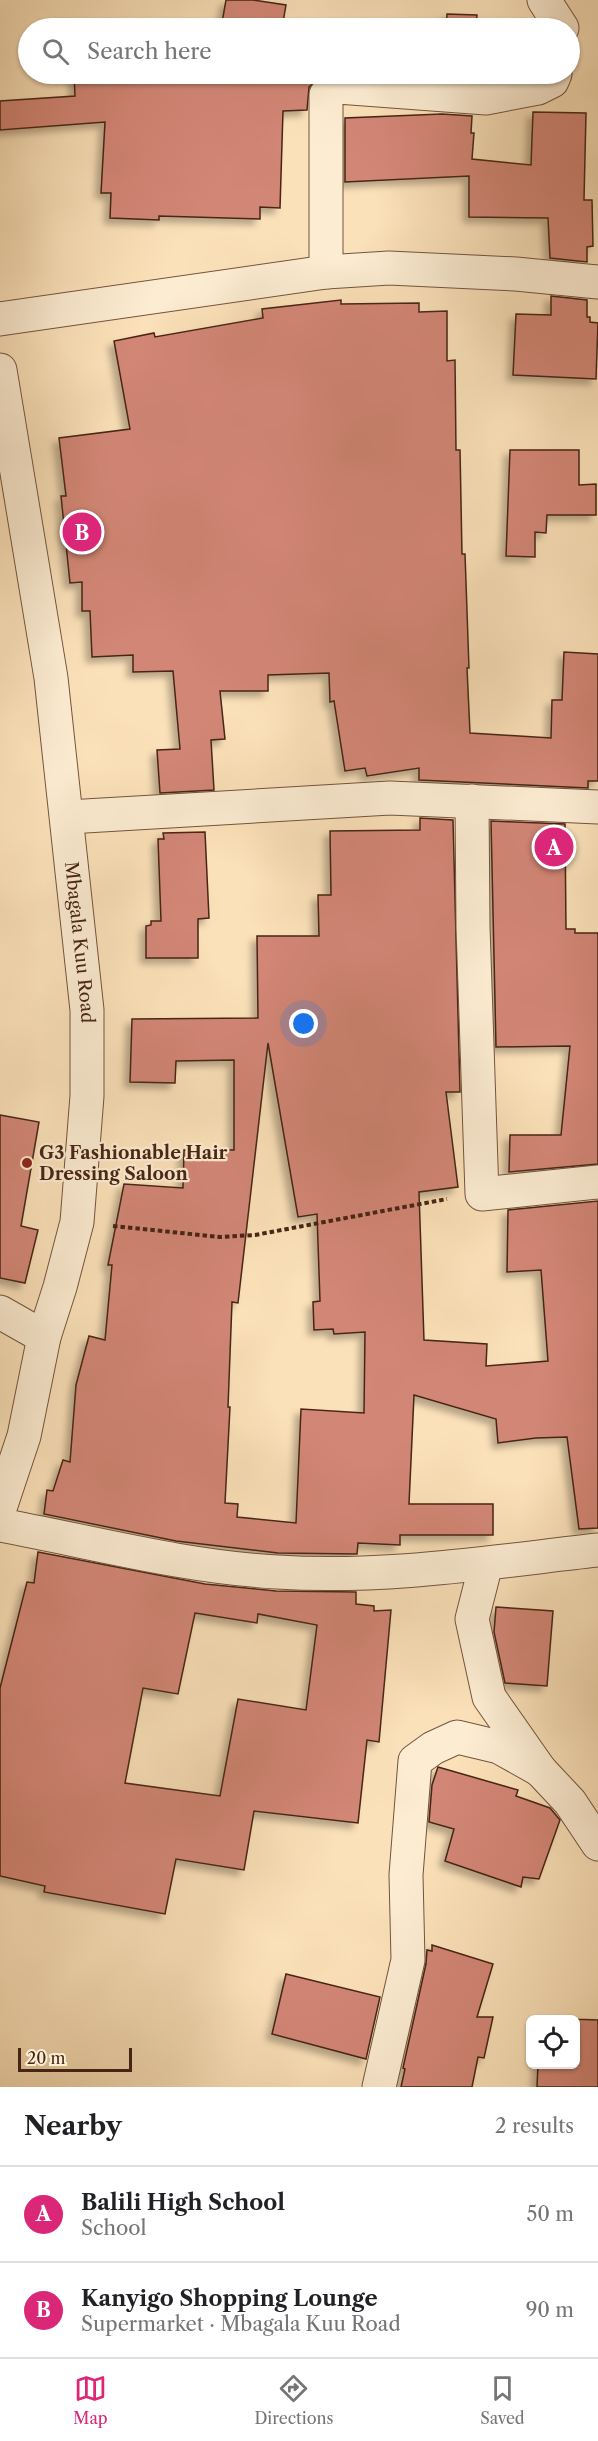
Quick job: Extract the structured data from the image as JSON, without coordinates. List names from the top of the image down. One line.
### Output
{"streets":{"street":["Mbagala Kuu Road"]},"places":["G3 Fashionable Hair Dressing Saloon"],"scale_bar":"20 m","page":{"search":"Search here","pins":["B","A"],"scale":"20 m","heading":["Nearby","2 results"],"list":[{"mark":"A","name":"Balili High School","note":"School","value":"50 m"},{"mark":"B","name":"Kanyigo Shopping Lounge","note":"Supermarket · Mbagala Kuu Road","value":"90 m"}],"nav":["Map","Directions","Saved"]}}
